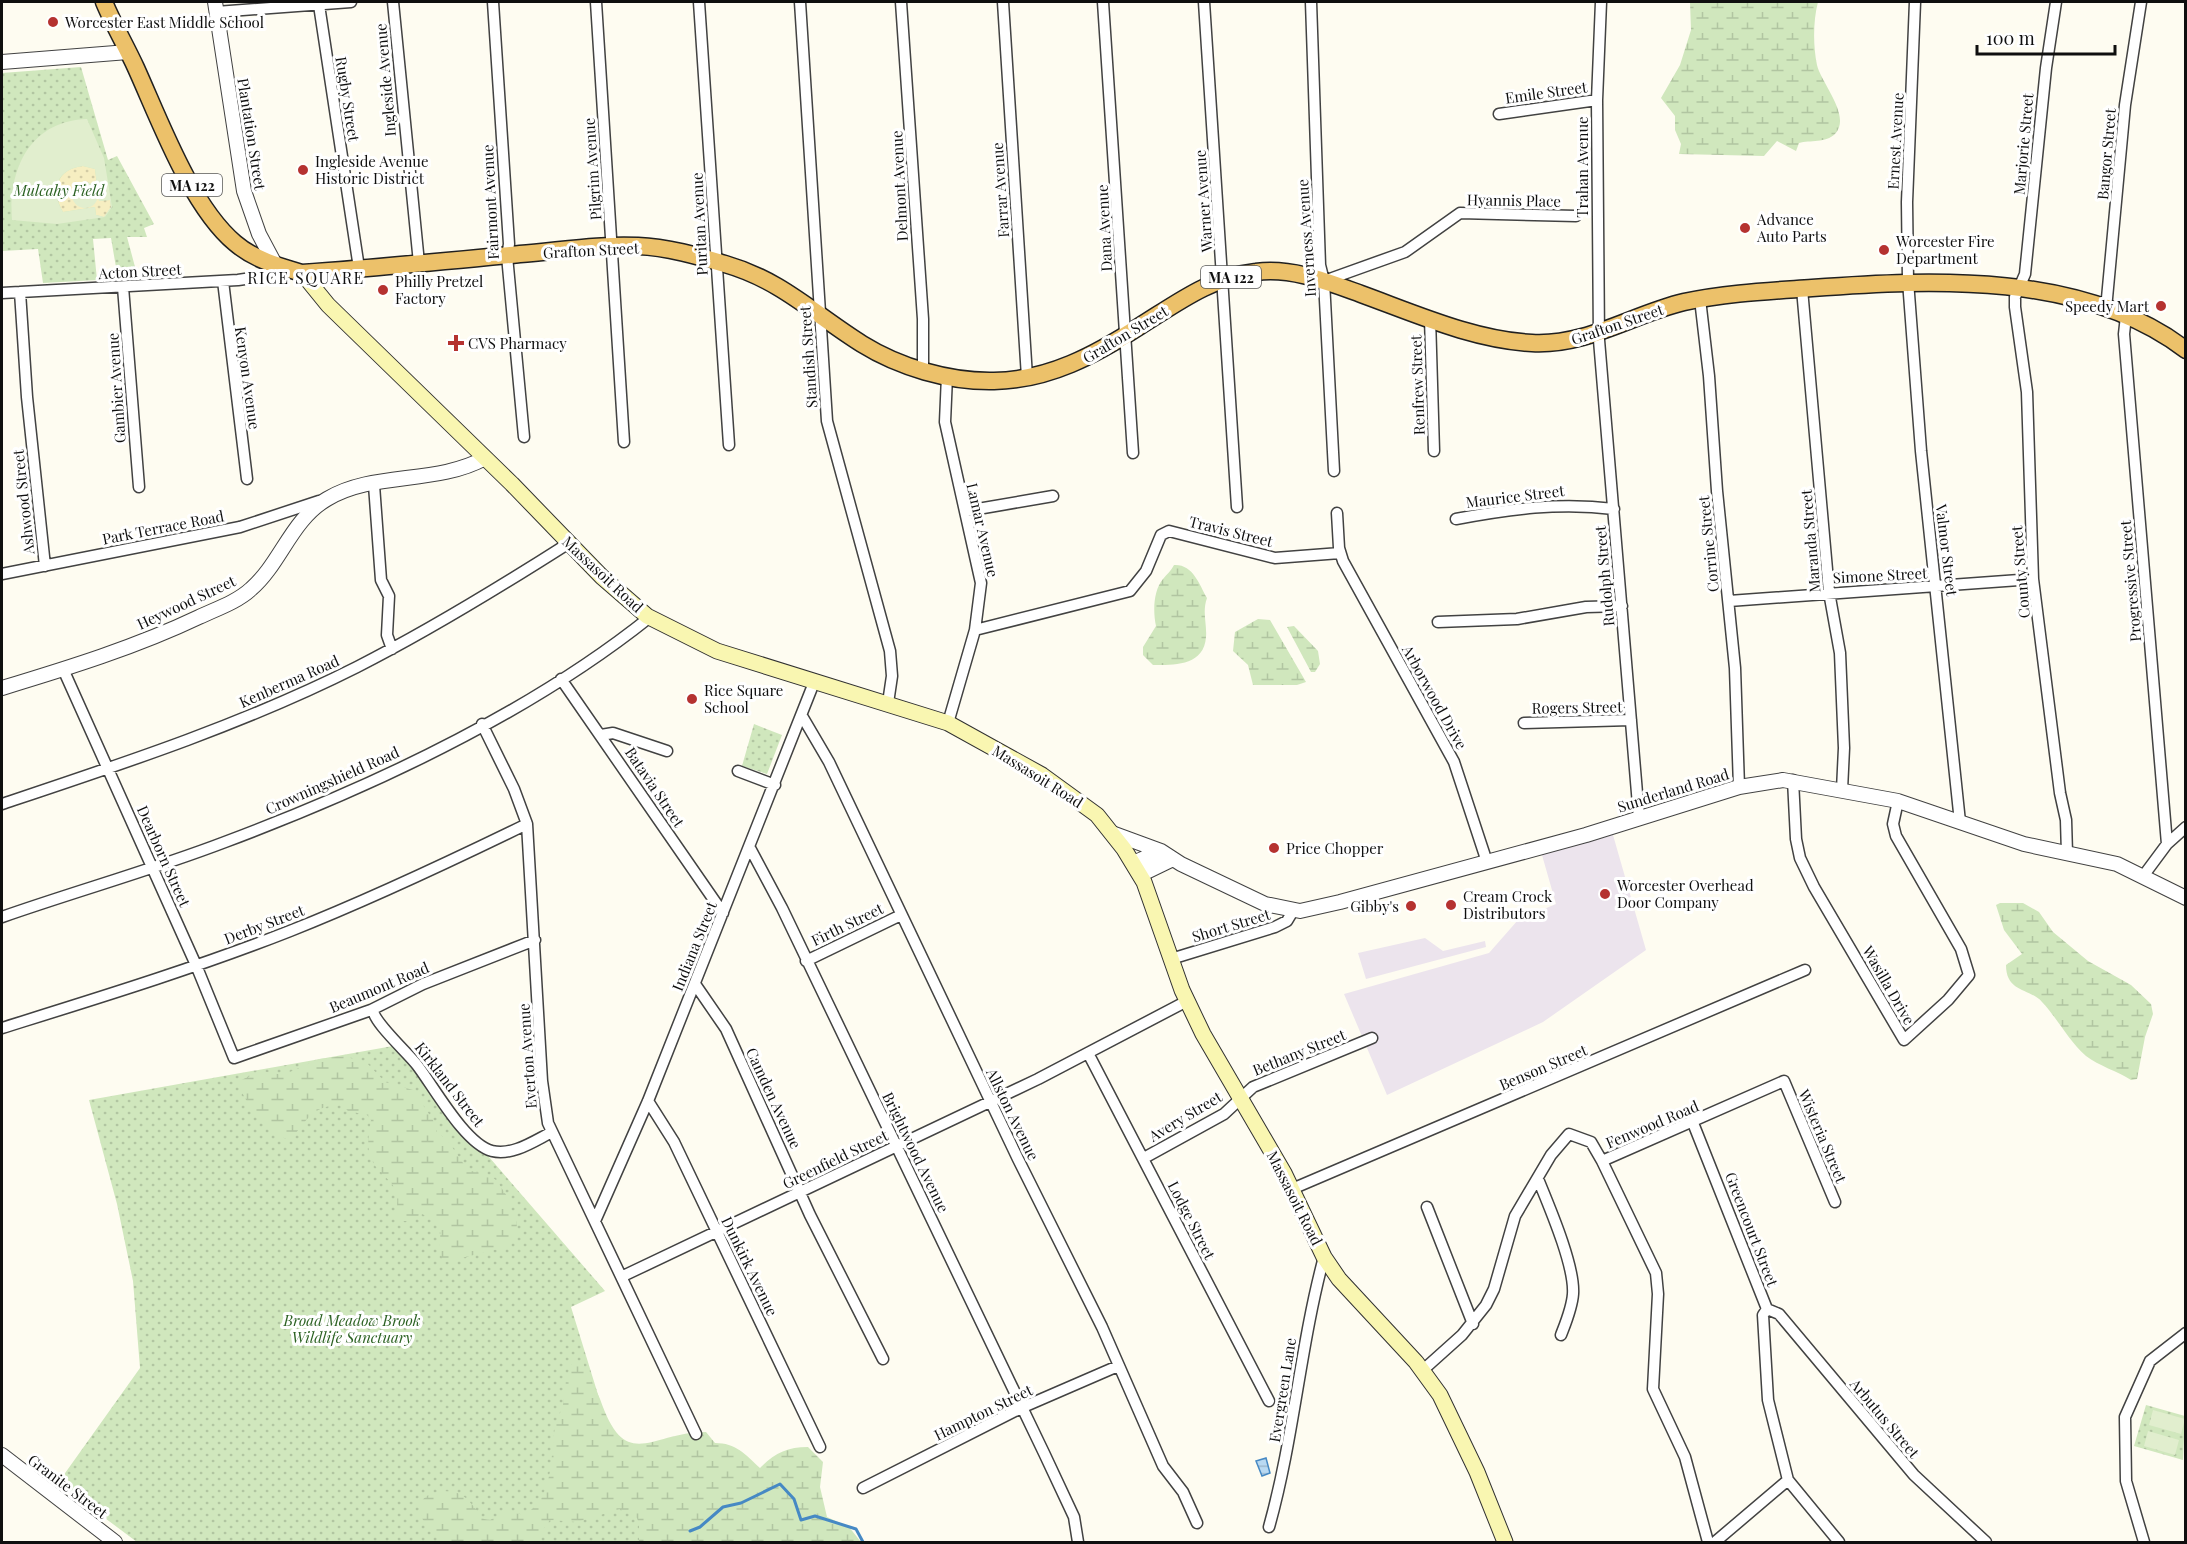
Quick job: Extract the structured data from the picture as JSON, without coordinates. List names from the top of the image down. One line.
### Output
{"streets":{"highway":["MA 122","Grafton Street"],"main road":["Massasoit Road"],"street":["Ingleside Avenue","Emile Street","Rugby Street","Plantation Street","Ernest Avenue","Marjorie Street","Bangor Street","Trahan Avenue","Pilgrim Avenue","Delmont Avenue","Farrar Avenue","Hyannis Place","Warner Avenue","Fairmont Avenue","Puritan Avenue","Dana Avenue","Inverness Avenue","Acton Street","Standish Street","Kenyon Avenue","Renfrew Street","Gambier Avenue","Maurice Street","Ashwood Street","Park Terrace Road","Lamar Avenue","Travis Street","Maranda Street","Corrine Street","Valmor Street","County Street","Simone Street","Rudolph Street","Progressive Street","Heywood Street","Kenberma Road","Arborwood Drive","Rogers Street","Crowningshield Road","Batavia Street","Sunderland Road","Dearborn Street","Derby Street","Firth Street","Short Street","Indiana Street","Wasilla Drive","Beaumont Road","Bethany Street","Everton Avenue","Benson Street","Kirkland Street","Camden Avenue","Allston Avenue","Avery Street","Fenwood Road","Wisteria Street","Brightwood Avenue","Greenfield Street","Lodge Street","Greencourt Street","Dunkirk Avenue","Evergreen Lane","Hampton Street","Arbutus Street","Granite Street"]},"crossings":[["Ingleside Avenue","Grafton Street"],["Emile Street","Trahan Avenue"],["Rugby Street","Grafton Street"],["Plantation Street","Grafton Street"],["Plantation Street","Acton Street"],["Ernest Avenue","Grafton Street"],["Ernest Avenue","Valmor Street"],["Marjorie Street","Grafton Street"],["Marjorie Street","County Street"],["Bangor Street","Grafton Street"],["Trahan Avenue","Grafton Street"],["Trahan Avenue","Rudolph Street"],["Pilgrim Avenue","Grafton Street"],["Delmont Avenue","Grafton Street"],["Farrar Avenue","Grafton Street"],["Hyannis Place","Inverness Avenue"],["Hyannis Place","Grafton Street"],["Warner Avenue","Grafton Street"],["Fairmont Avenue","Grafton Street"],["Puritan Avenue","Grafton Street"],["Dana Avenue","Grafton Street"],["Inverness Avenue","Grafton Street"],["Grafton Street","Acton Street"],["Grafton Street","Standish Street"],["Grafton Street","Renfrew Street"],["Grafton Street","Lamar Avenue"],["Grafton Street","Maranda Street"],["Grafton Street","Corrine Street"],["Grafton Street","Valmor Street"],["Grafton Street","County Street"],["Grafton Street","Massasoit Road"],["Grafton Street","Rudolph Street"],["Grafton Street","Progressive Street"],["Acton Street","Kenyon Avenue"],["Acton Street","Gambier Avenue"],["Acton Street","Ashwood Street"],["Standish Street","Massasoit Road"],["Maurice Street","Rudolph Street"],["Ashwood Street","Park Terrace Road"],["Park Terrace Road","Heywood Street"],["Lamar Avenue","Travis Street"],["Lamar Avenue","Massasoit Road"],["Travis Street","Arborwood Drive"],["Maranda Street","Simone Street"],["Maranda Street","Sunderland Road"],["Corrine Street","Simone Street"],["Corrine Street","Sunderland Road"],["Valmor Street","Simone Street"],["Valmor Street","Sunderland Road"],["County Street","Simone Street"],["County Street","Sunderland Road"],["Massasoit Road","Heywood Street"],["Massasoit Road","Kenberma Road"],["Massasoit Road","Crowningshield Road"],["Massasoit Road","Sunderland Road"],["Massasoit Road","Short Street"],["Massasoit Road","Indiana Street"],["Massasoit Road","Bethany Street"],["Massasoit Road","Benson Street"],["Massasoit Road","Avery Street"],["Massasoit Road","Fenwood Road"],["Massasoit Road","Greenfield Street"],["Massasoit Road","Evergreen Lane"],["Rudolph Street","Rogers Street"],["Rudolph Street","Sunderland Road"],["Heywood Street","Dearborn Street"],["Kenberma Road","Dearborn Street"],["Arborwood Drive","Sunderland Road"],["Crowningshield Road","Batavia Street"],["Crowningshield Road","Dearborn Street"],["Crowningshield Road","Everton Avenue"],["Batavia Street","Indiana Street"],["Sunderland Road","Short Street"],["Sunderland Road","Wasilla Drive"],["Dearborn Street","Derby Street"],["Dearborn Street","Beaumont Road"],["Derby Street","Everton Avenue"],["Firth Street","Allston Avenue"],["Firth Street","Brightwood Avenue"],["Indiana Street","Everton Avenue"],["Indiana Street","Camden Avenue"],["Indiana Street","Allston Avenue"],["Indiana Street","Brightwood Avenue"],["Indiana Street","Dunkirk Avenue"],["Beaumont Road","Everton Avenue"],["Beaumont Road","Kirkland Street"],["Bethany Street","Avery Street"],["Everton Avenue","Kirkland Street"],["Everton Avenue","Greenfield Street"],["Camden Avenue","Greenfield Street"],["Allston Avenue","Greenfield Street"],["Allston Avenue","Hampton Street"],["Avery Street","Lodge Street"],["Fenwood Road","Wisteria Street"],["Fenwood Road","Greencourt Street"],["Brightwood Avenue","Greenfield Street"],["Brightwood Avenue","Hampton Street"],["Greenfield Street","Lodge Street"],["Greenfield Street","Dunkirk Avenue"],["Greencourt Street","Arbutus Street"]],"districts":["RICE SQUARE"],"parks":["Mulcahy Field","Broad Meadow Brook Wildlife Sanctuary"],"places":{"other":["Worcester East Middle School","Ingleside Avenue Historic District","Advance Auto Parts","Worcester Fire Department","Philly Pretzel Factory","Speedy Mart","Rice Square School","Price Chopper","Worcester Overhead Door Company","Cream Crock Distributors","Gibby's"],"health":["CVS Pharmacy"]},"scale_bar":"100 m"}
